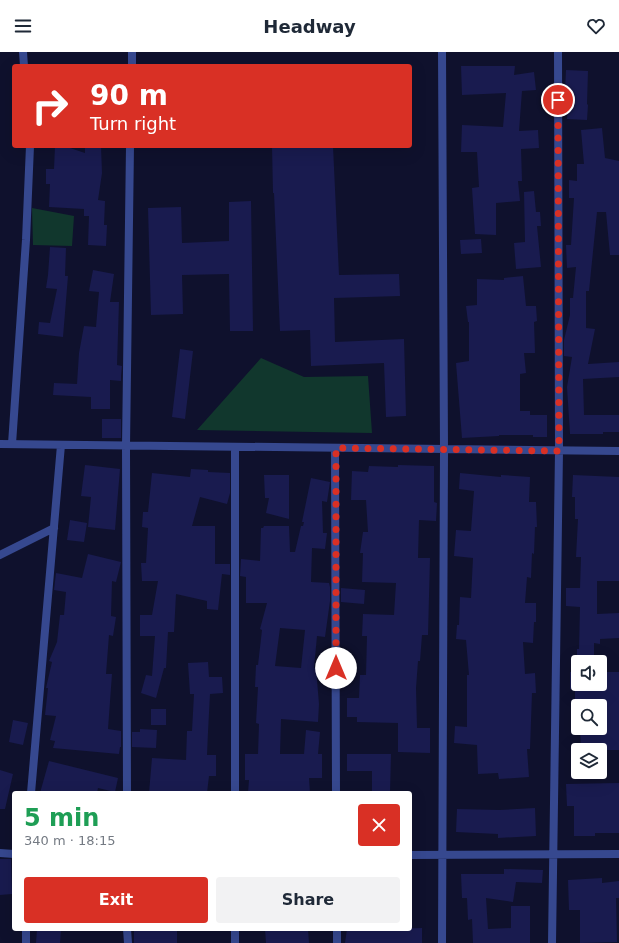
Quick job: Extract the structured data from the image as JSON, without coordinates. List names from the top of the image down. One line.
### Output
{"page":{"header":"Headway","turn":["90 m","Turn right"],"heading":["5 min","340 m · 18:15"],"buttons":["Exit","Share"]}}
